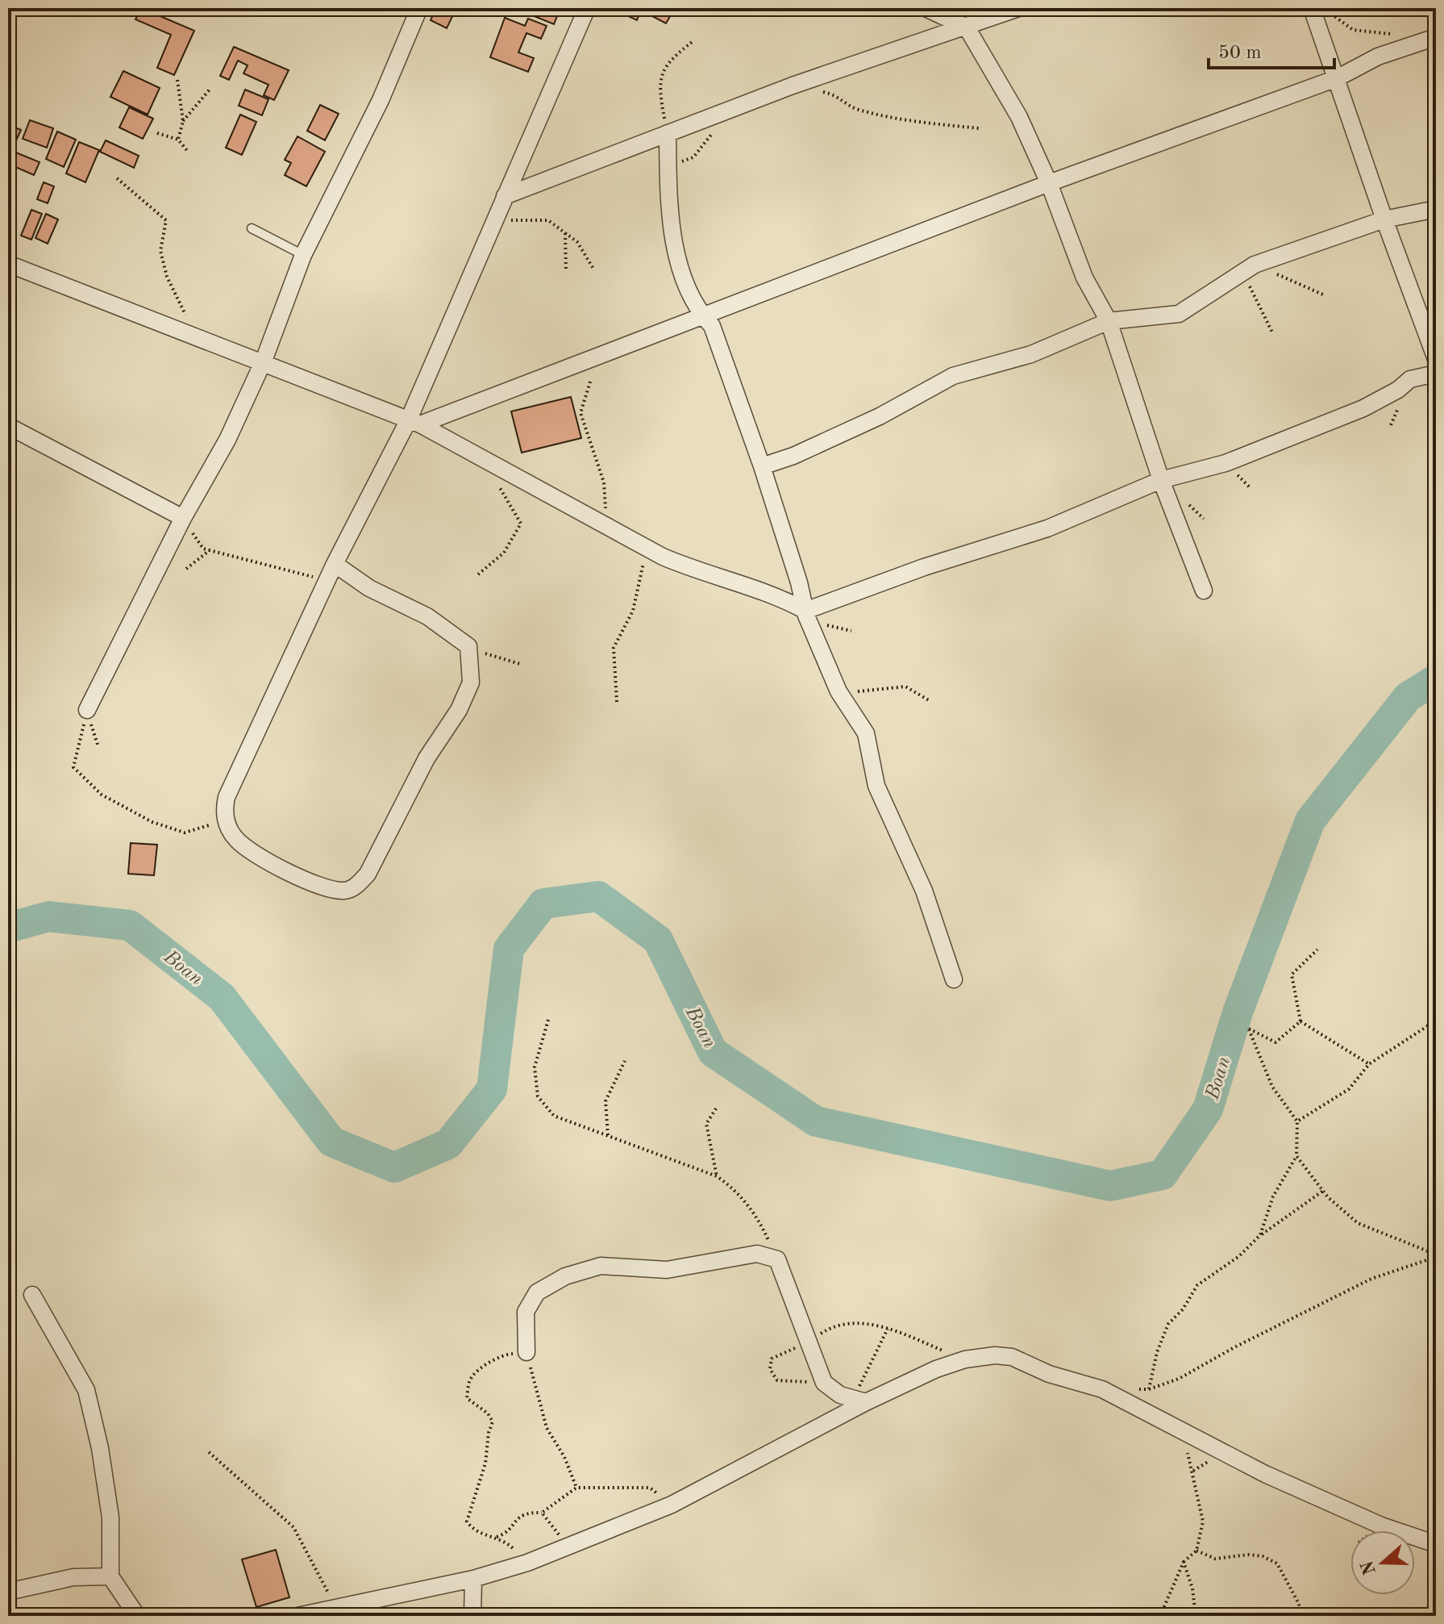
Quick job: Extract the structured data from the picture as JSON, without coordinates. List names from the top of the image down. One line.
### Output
{"water":["Boan"],"scale_bar":"50 m","north":"left"}
